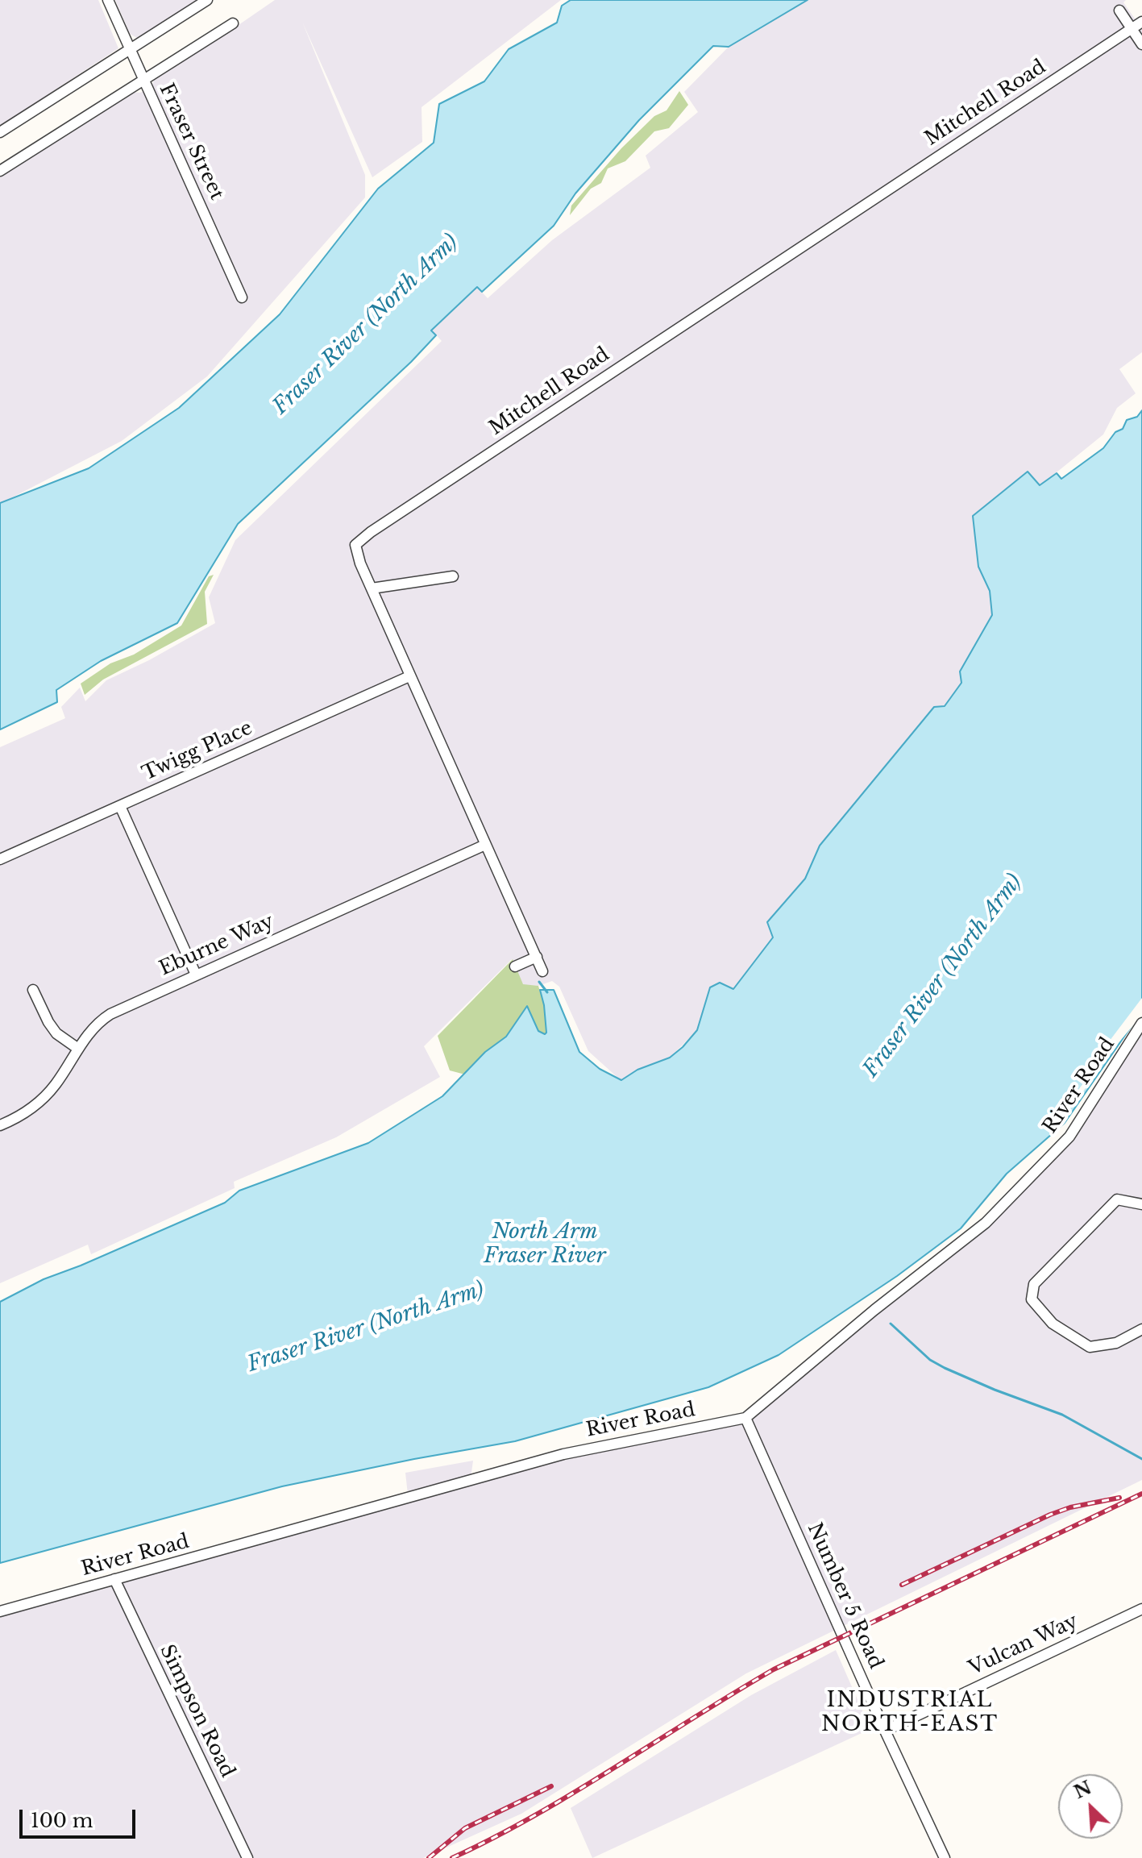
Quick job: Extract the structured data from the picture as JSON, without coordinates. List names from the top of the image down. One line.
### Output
{"streets":{"street":["Mitchell Road","Fraser Street","Twigg Place","Eburne Way","River Road","Number 5 Road","Vulcan Way","Simpson Road"]},"crossings":[["Mitchell Road","Twigg Place"],["Mitchell Road","Eburne Way"],["River Road","Number 5 Road"],["River Road","Simpson Road"],["Number 5 Road","Vulcan Way"]],"districts":["INDUSTRIAL NORTH-EAST"],"water":["Fraser River (North Arm)","North Arm Fraser River"],"scale_bar":"100 m","north":"top left"}
